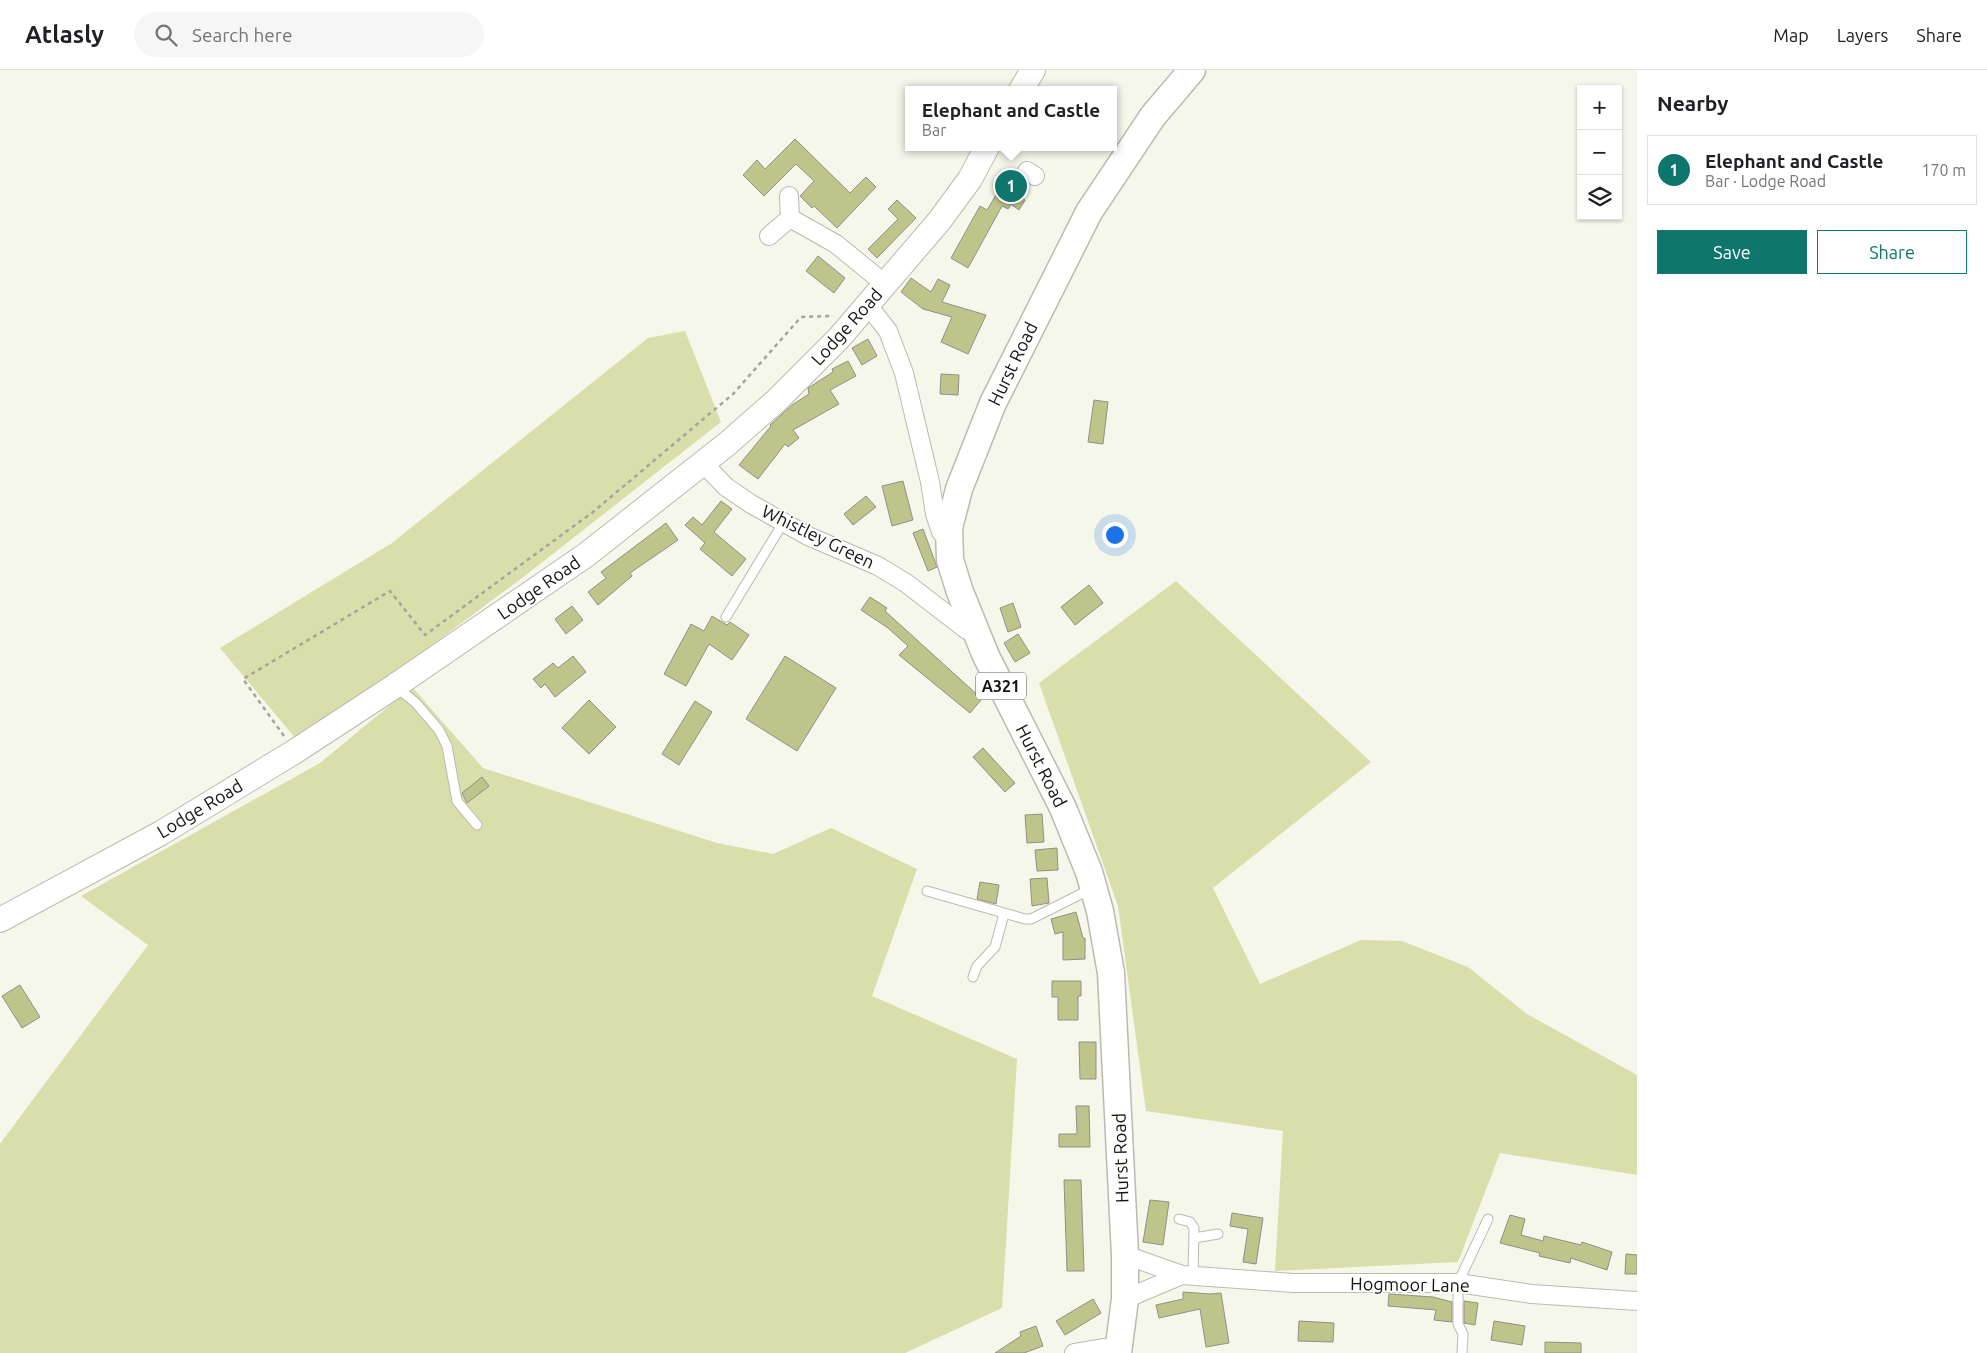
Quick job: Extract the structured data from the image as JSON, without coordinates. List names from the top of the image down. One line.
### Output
{"streets":{"main road":["Lodge Road","Hurst Road","A321"],"street":["Whistley Green","Hogmoor Lane"]},"crossings":[["Lodge Road","Whistley Green"],["Hurst Road","Whistley Green"],["Hurst Road","Hogmoor Lane"]],"page":{"header":"Atlasly","search":"Search here","nav":["Map","Layers","Share"],"heading":"Nearby","map_buttons":["+","−"],"popup":["Elephant and Castle","Bar"],"list":[{"mark":"1","name":"Elephant and Castle","note":"Bar · Lodge Road","value":"170 m"}],"pins":"1","buttons":["Save","Share"]}}
